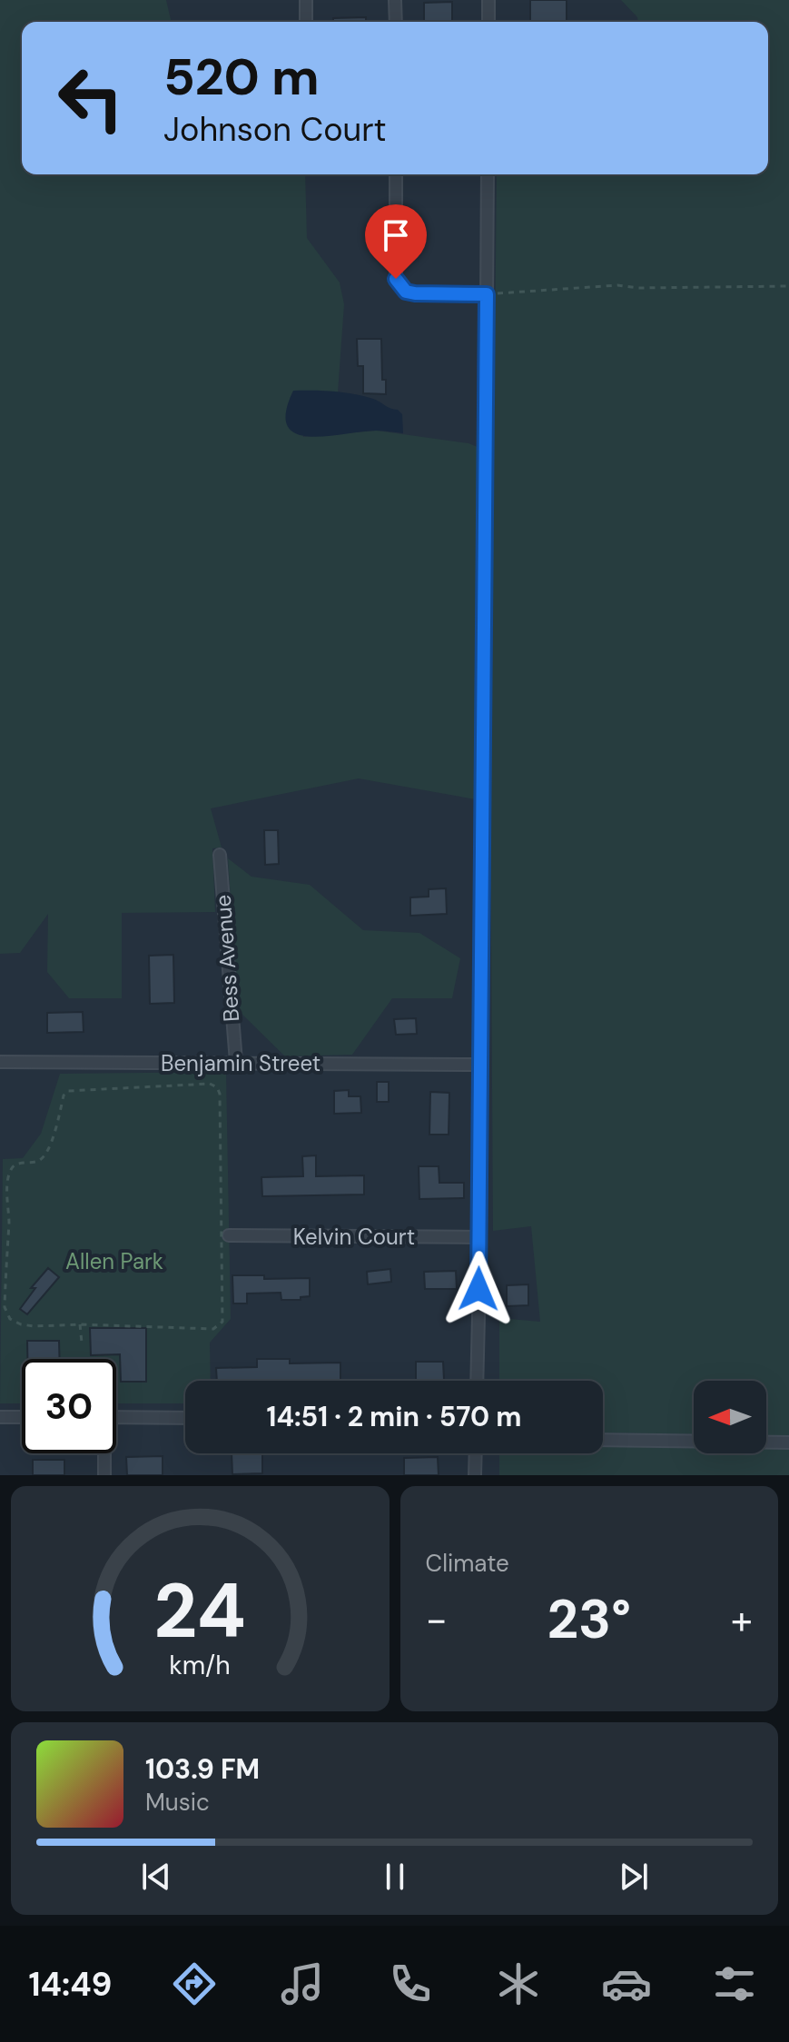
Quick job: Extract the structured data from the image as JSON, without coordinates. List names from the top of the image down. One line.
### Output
{"streets":{"street":["Bess Avenue","Benjamin Street","Kelvin Court"]},"crossings":[["Bess Avenue","Benjamin Street"]],"parks":["Allen Park"],"north":"left","page":{"turn":["520 m","Johnson Court"],"limit":"30","trip":"14:51 · 2 min · 570 m","tile":"Climate","heat":["−","23°","+"],"song":["103.9 FM","Music"],"tabs":"14:49","gauge":["24","km/h"]}}
